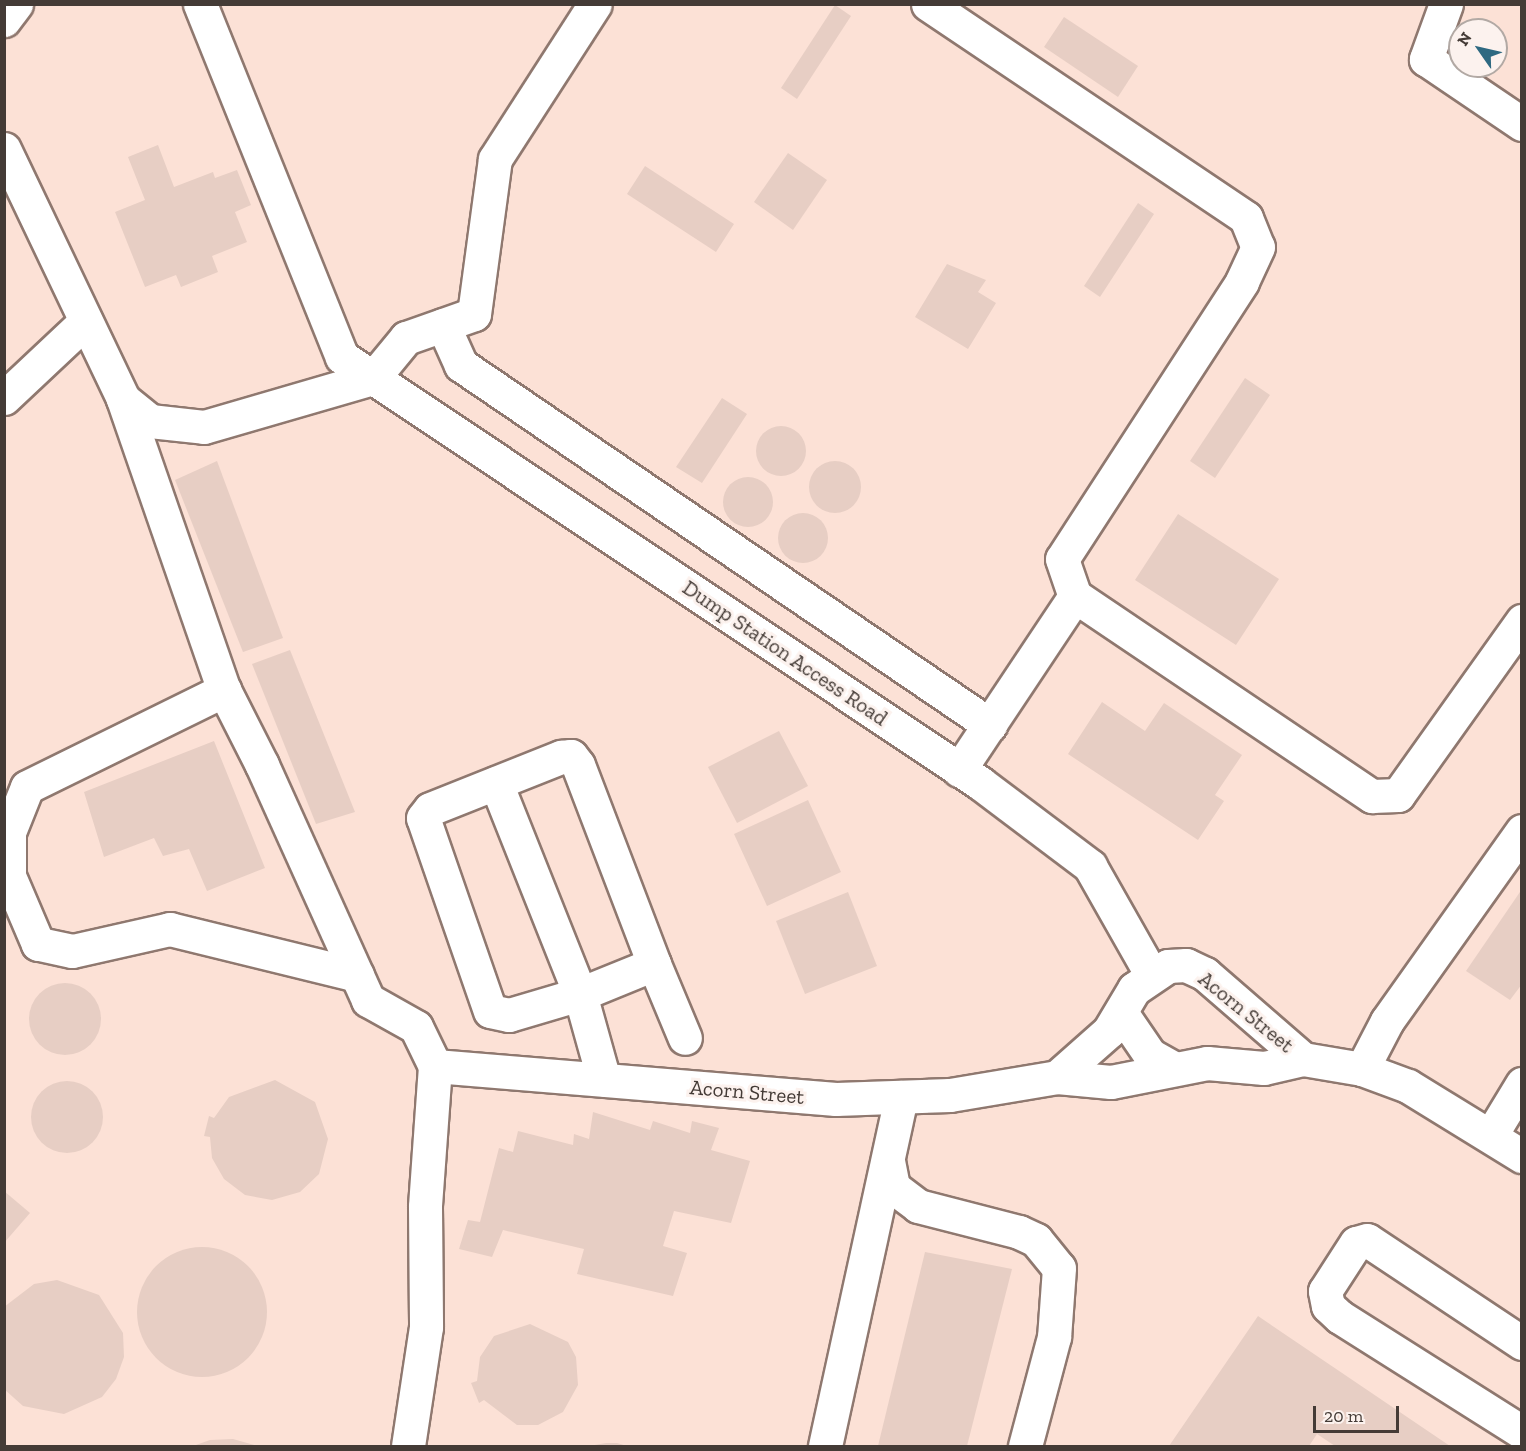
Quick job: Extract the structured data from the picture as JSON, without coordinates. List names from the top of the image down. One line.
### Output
{"streets":{"street":["Dump Station Access Road","Acorn Street"]},"crossings":[["Dump Station Access Road","Acorn Street"]],"scale_bar":"20 m","north":"top left"}
